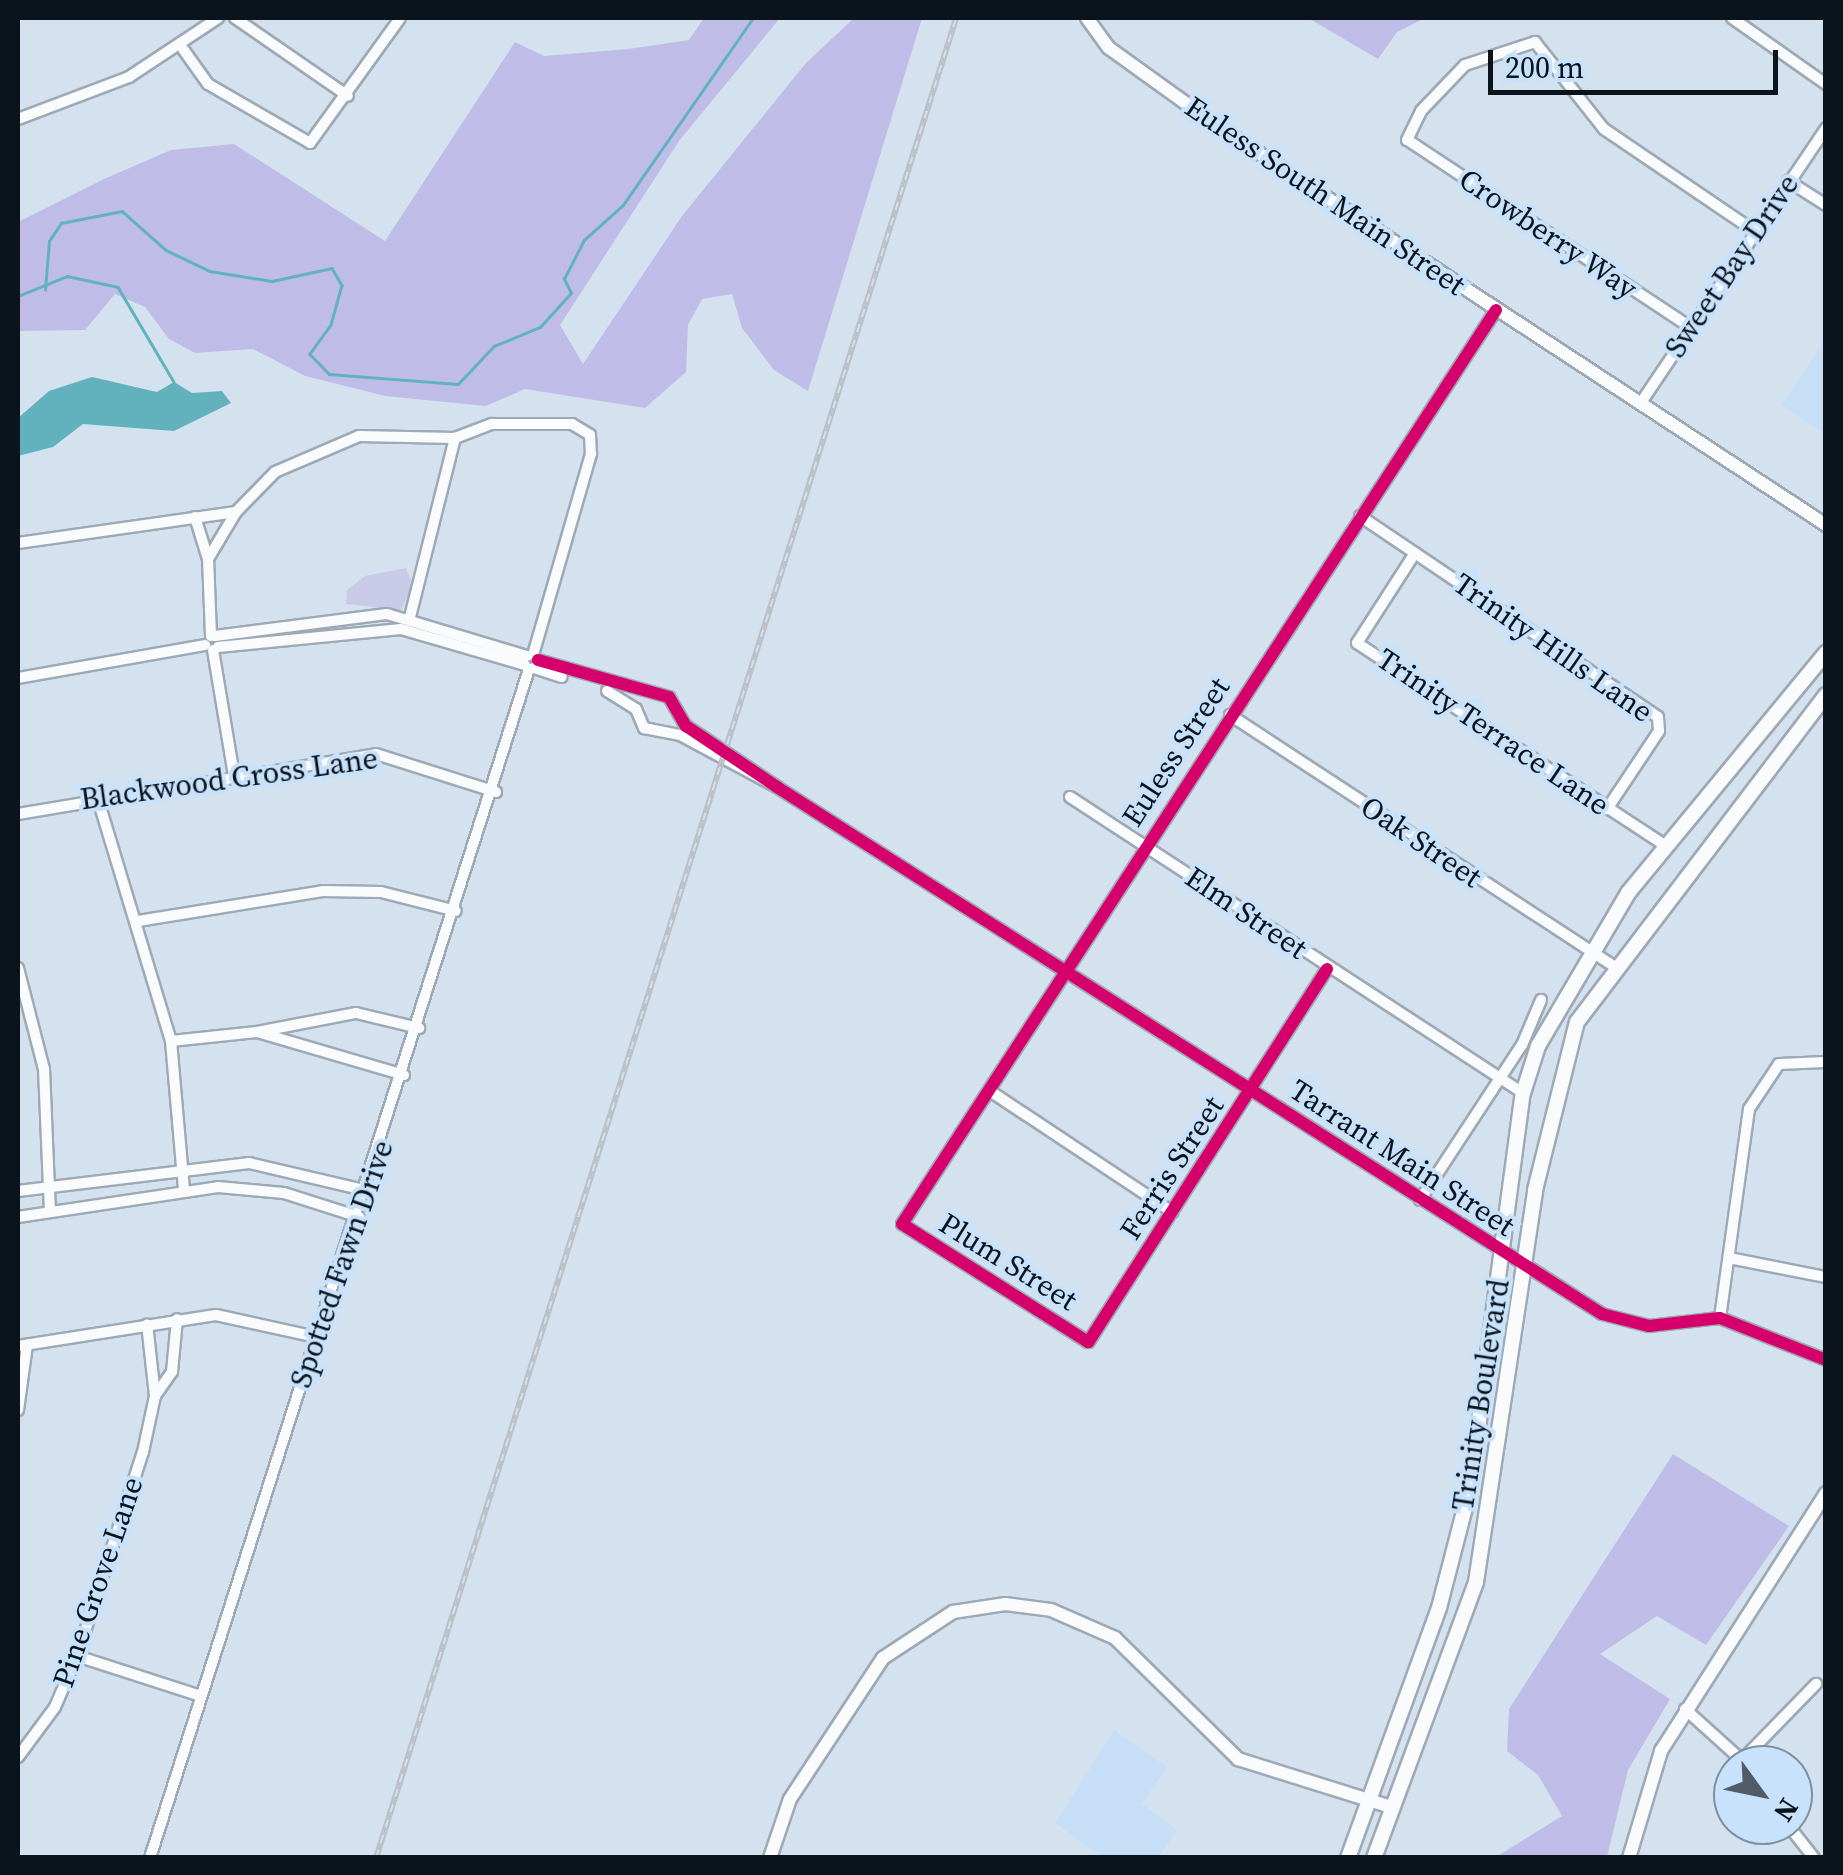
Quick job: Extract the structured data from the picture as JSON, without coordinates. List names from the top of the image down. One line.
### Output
{"streets":{"main road":["Trinity Boulevard"],"street":["Euless South Main Street","Crowberry Way","Sweet Bay Drive","Trinity Hills Lane","Trinity Terrace Lane","Euless Street","Blackwood Cross Lane","Oak Street","Elm Street","Tarrant Main Street","Ferris Street","Plum Street","Spotted Fawn Drive","Pine Grove Lane"]},"crossings":[["Euless South Main Street","Sweet Bay Drive"],["Euless South Main Street","Euless Street"],["Crowberry Way","Sweet Bay Drive"],["Trinity Hills Lane","Trinity Terrace Lane"],["Trinity Hills Lane","Euless Street"],["Trinity Terrace Lane","Trinity Boulevard"],["Euless Street","Oak Street"],["Euless Street","Elm Street"],["Euless Street","Tarrant Main Street"],["Euless Street","Plum Street"],["Blackwood Cross Lane","Spotted Fawn Drive"],["Oak Street","Trinity Boulevard"],["Elm Street","Ferris Street"],["Elm Street","Trinity Boulevard"],["Tarrant Main Street","Ferris Street"],["Tarrant Main Street","Trinity Boulevard"],["Ferris Street","Plum Street"]],"scale_bar":"200 m","north":"bottom right"}
